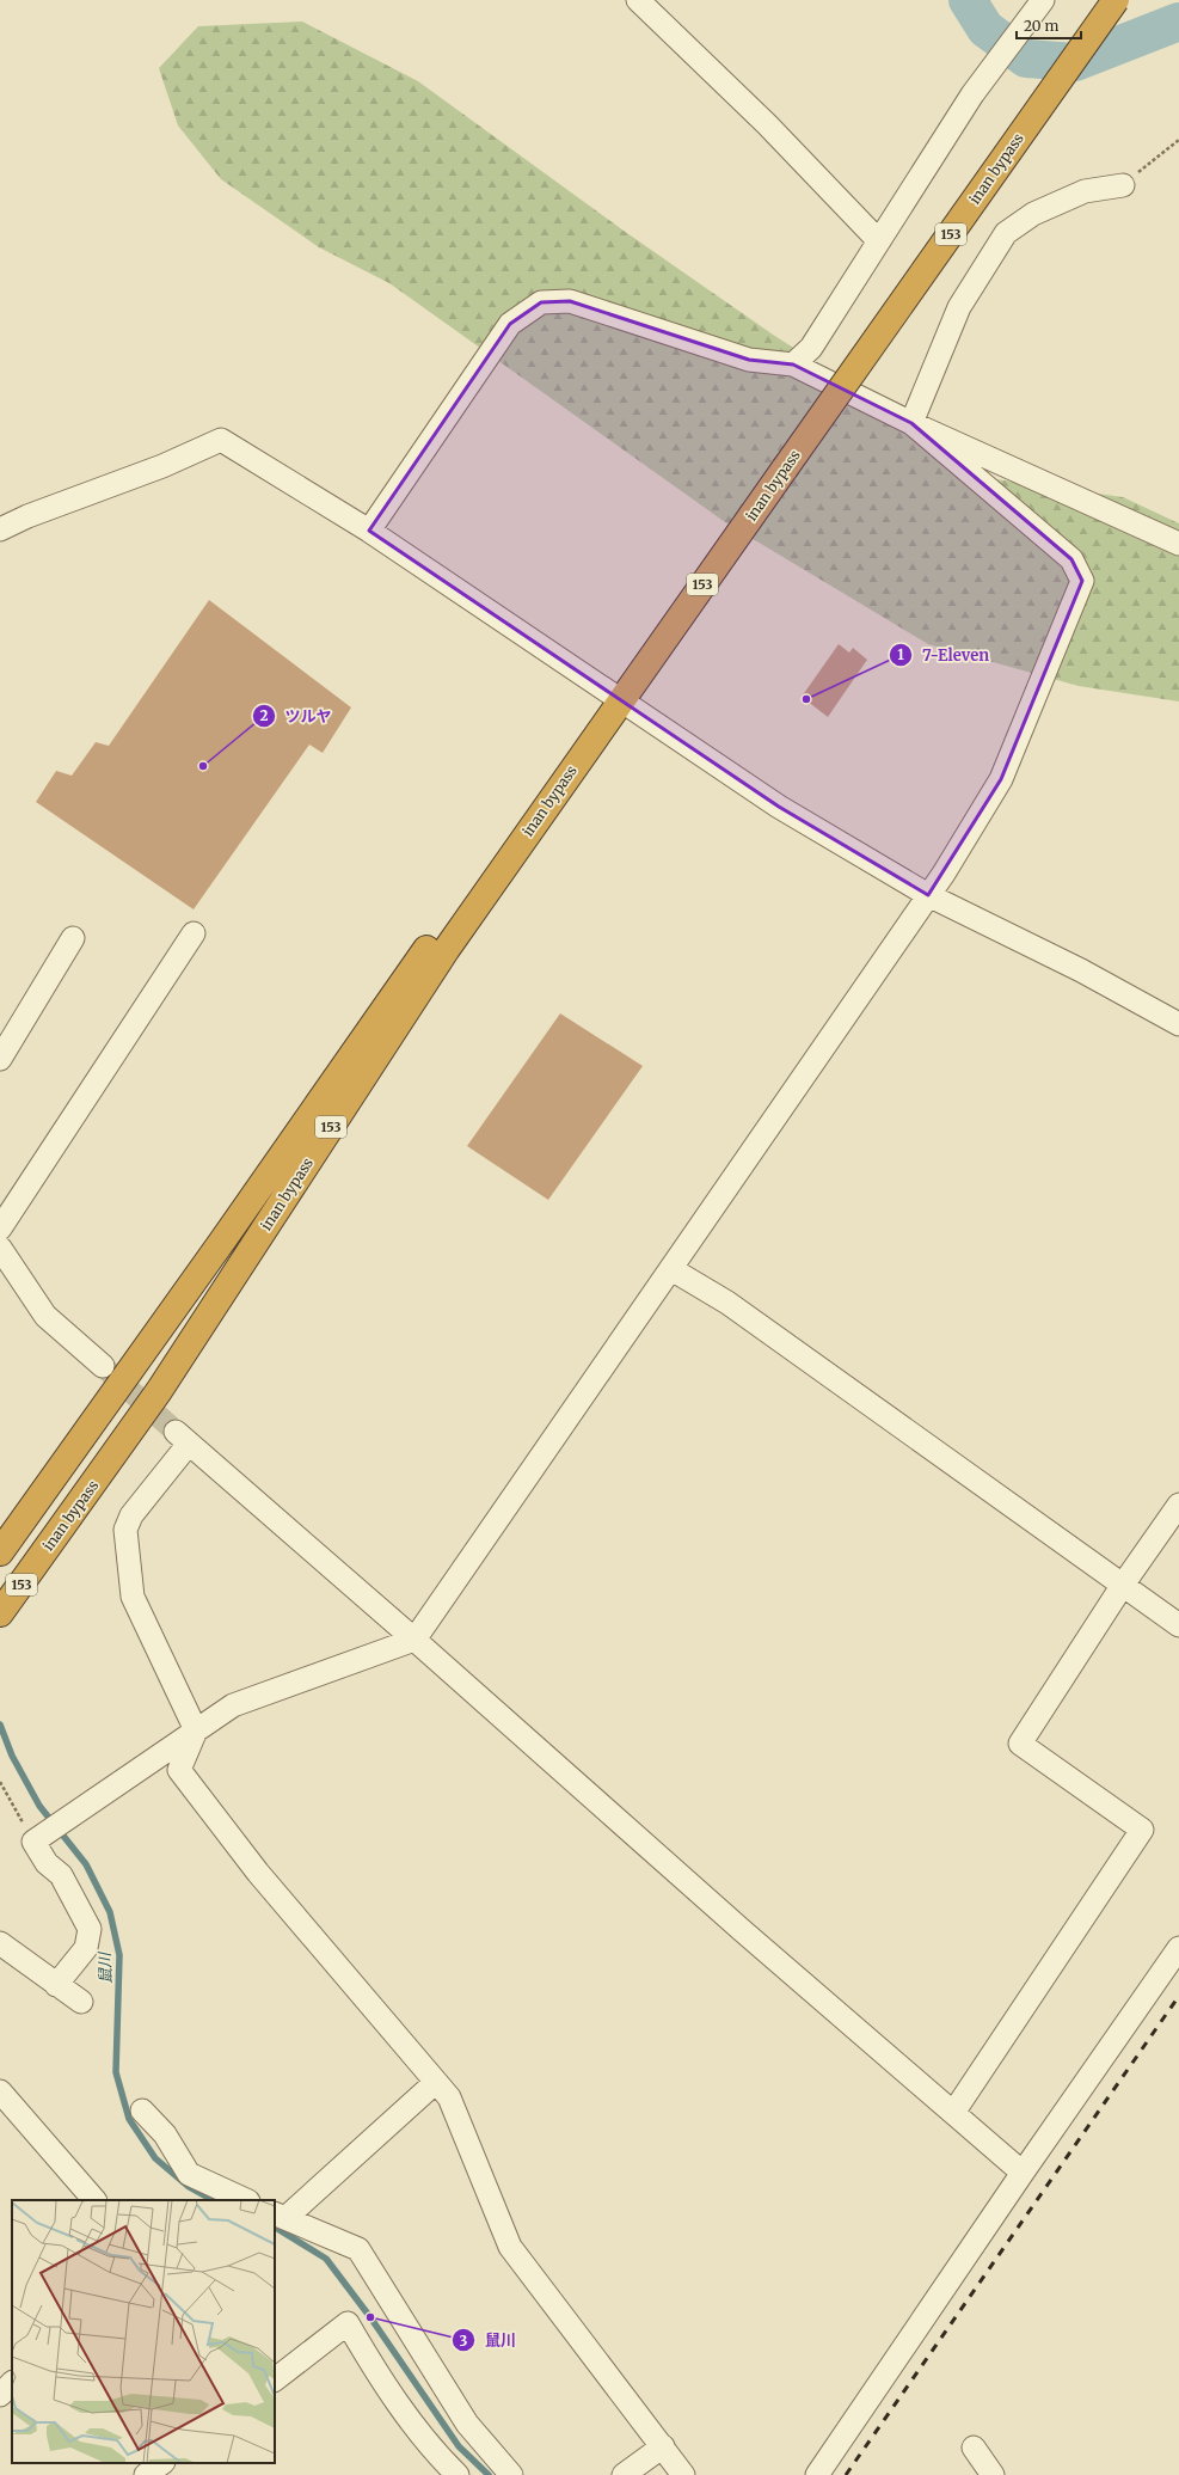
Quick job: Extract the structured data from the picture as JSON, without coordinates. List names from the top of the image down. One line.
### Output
{"streets":{"highway":["inan bypass","153"]},"water":["鼠川"],"places":["7-Eleven","ツルヤ","鼠川"],"scale_bar":"20 m"}
